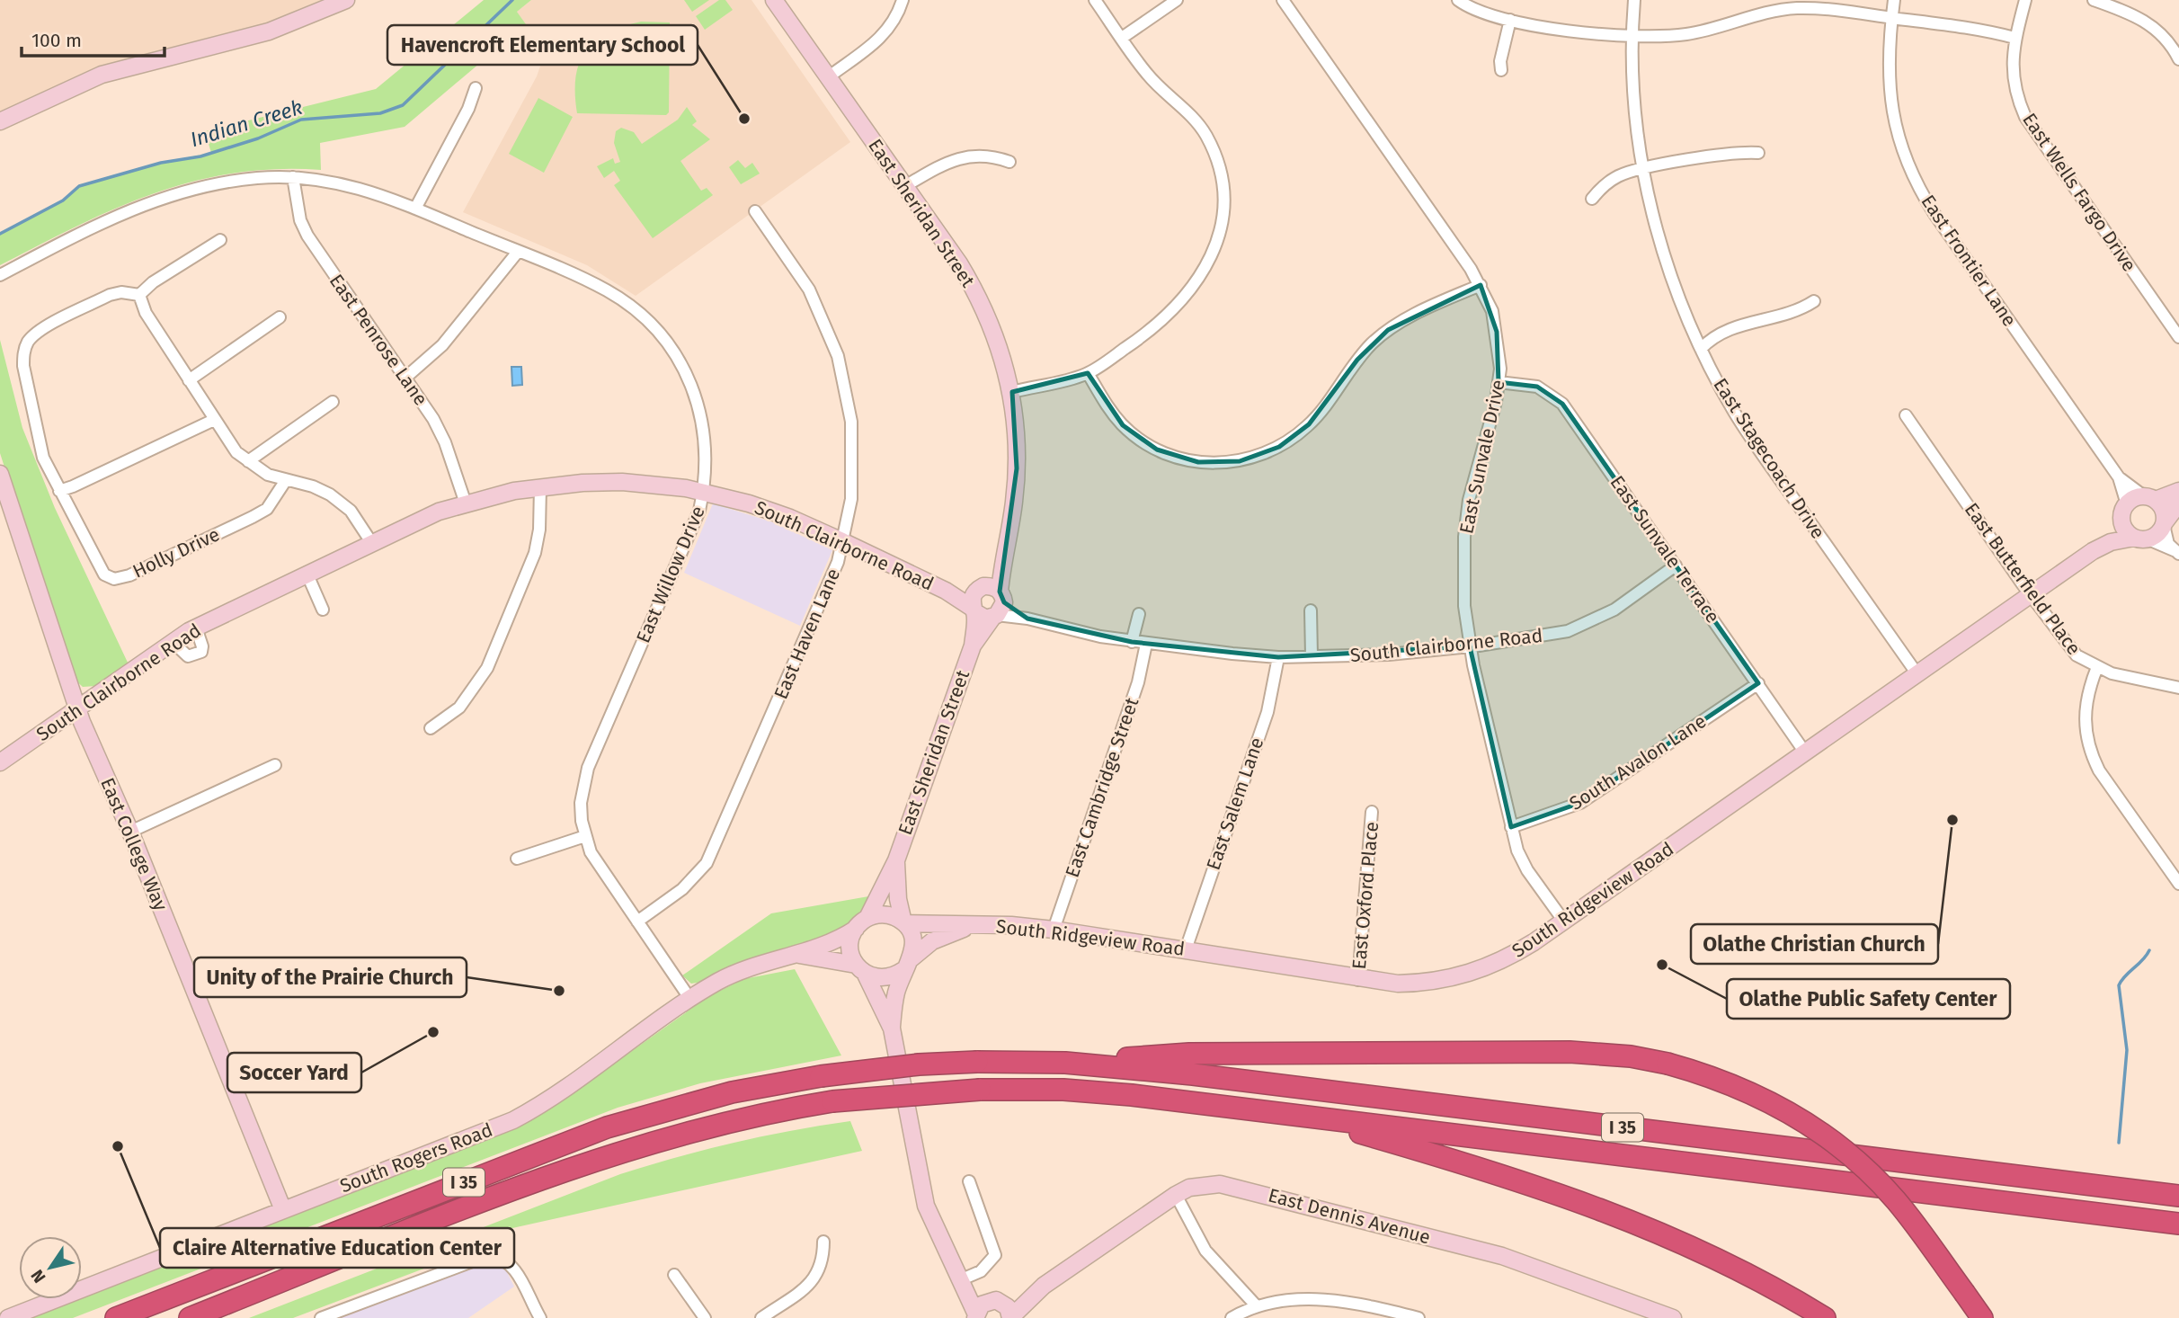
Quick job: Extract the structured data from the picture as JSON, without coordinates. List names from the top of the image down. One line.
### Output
{"streets":{"highway":["I 35"],"street":["East Wells Fargo Drive","East Sheridan Street","East Frontier Lane","East Penrose Lane","East Sunvale Drive","East Stagecoach Drive","South Clairborne Road","East Sunvale Terrace","Holly Drive","East Willow Drive","East Butterfield Place","East Haven Lane","South Avalon Lane","East Cambridge Street","East Salem Lane","East College Way","East Oxford Place","South Ridgeview Road","South Rogers Road","East Dennis Avenue"]},"crossings":[["East Sheridan Street","South Clairborne Road"],["East Sheridan Street","South Ridgeview Road"],["East Penrose Lane","South Clairborne Road"],["East Penrose Lane","East Willow Drive"],["East Sunvale Drive","South Clairborne Road"],["East Sunvale Drive","East Sunvale Terrace"],["East Sunvale Drive","South Avalon Lane"],["East Sunvale Drive","South Ridgeview Road"],["East Stagecoach Drive","South Ridgeview Road"],["South Clairborne Road","East Sunvale Terrace"],["South Clairborne Road","East Willow Drive"],["South Clairborne Road","East Haven Lane"],["South Clairborne Road","East Cambridge Street"],["South Clairborne Road","East Salem Lane"],["South Clairborne Road","East College Way"],["East Sunvale Terrace","South Avalon Lane"],["East Sunvale Terrace","South Ridgeview Road"],["East Willow Drive","East Haven Lane"],["East Willow Drive","South Rogers Road"],["East Butterfield Place","South Ridgeview Road"],["East Cambridge Street","South Ridgeview Road"],["East Salem Lane","South Ridgeview Road"],["East College Way","South Rogers Road"],["East Oxford Place","South Ridgeview Road"]],"water":["Indian Creek"],"places":["Havencroft Elementary School","Olathe Christian Church","Olathe Public Safety Center","Unity of the Prairie Church","Soccer Yard","Claire Alternative Education Center"],"scale_bar":"100 m","north":"bottom left"}
